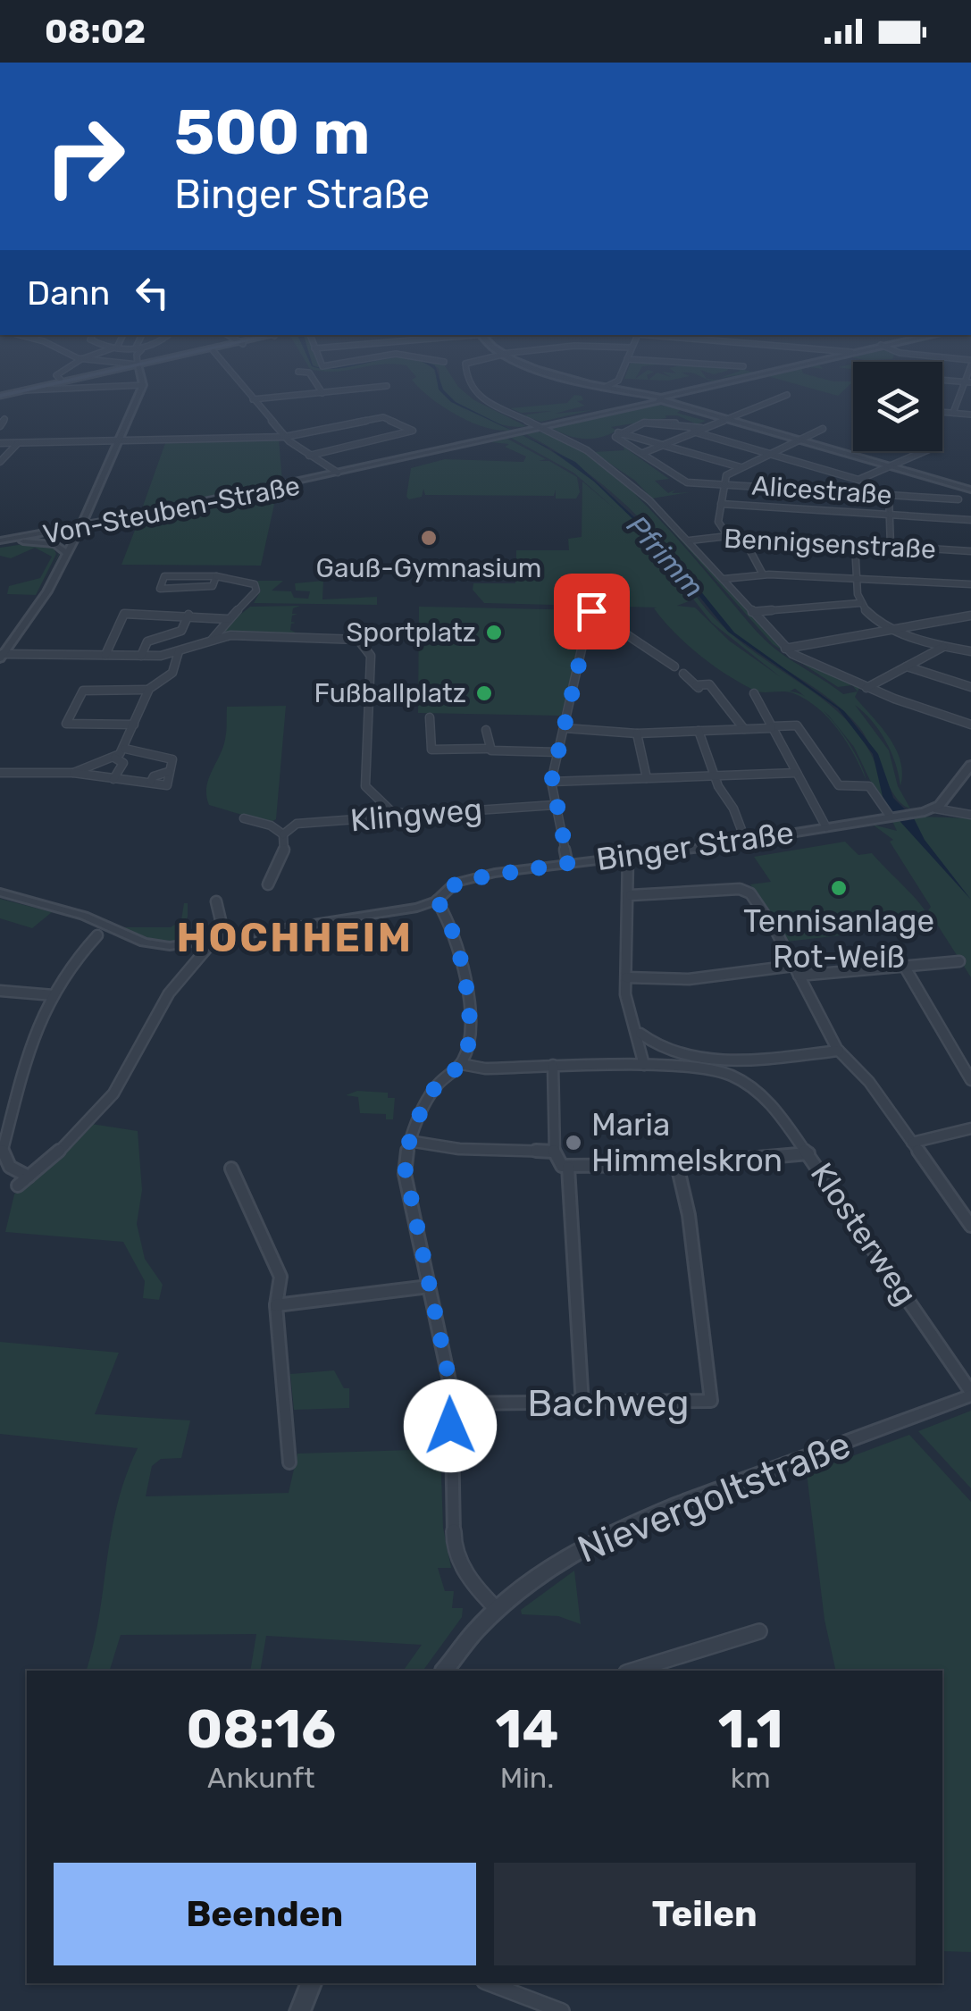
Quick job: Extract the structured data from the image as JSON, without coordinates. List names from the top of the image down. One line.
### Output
{"streets":{"street":["Alicestraße","Von-Steuben-Straße","Bennigsenstraße","Klingweg","Binger Straße","Klosterweg","Bachweg","Nievergoltstraße"]},"crossings":[["Klosterweg","Nievergoltstraße"]],"districts":["HOCHHEIM"],"water":["Pfrimm"],"places":["Gauß-Gymnasium","Sportplatz","Fußballplatz","Tennisanlage Rot-Weiß","Maria Himmelskron"],"page":{"status":"08:02","turn":["500 m","Binger Straße"],"then":"Dann","eta":["08:16","Ankunft","14","Min.","1.1","km"],"buttons":["Beenden","Teilen"]}}
